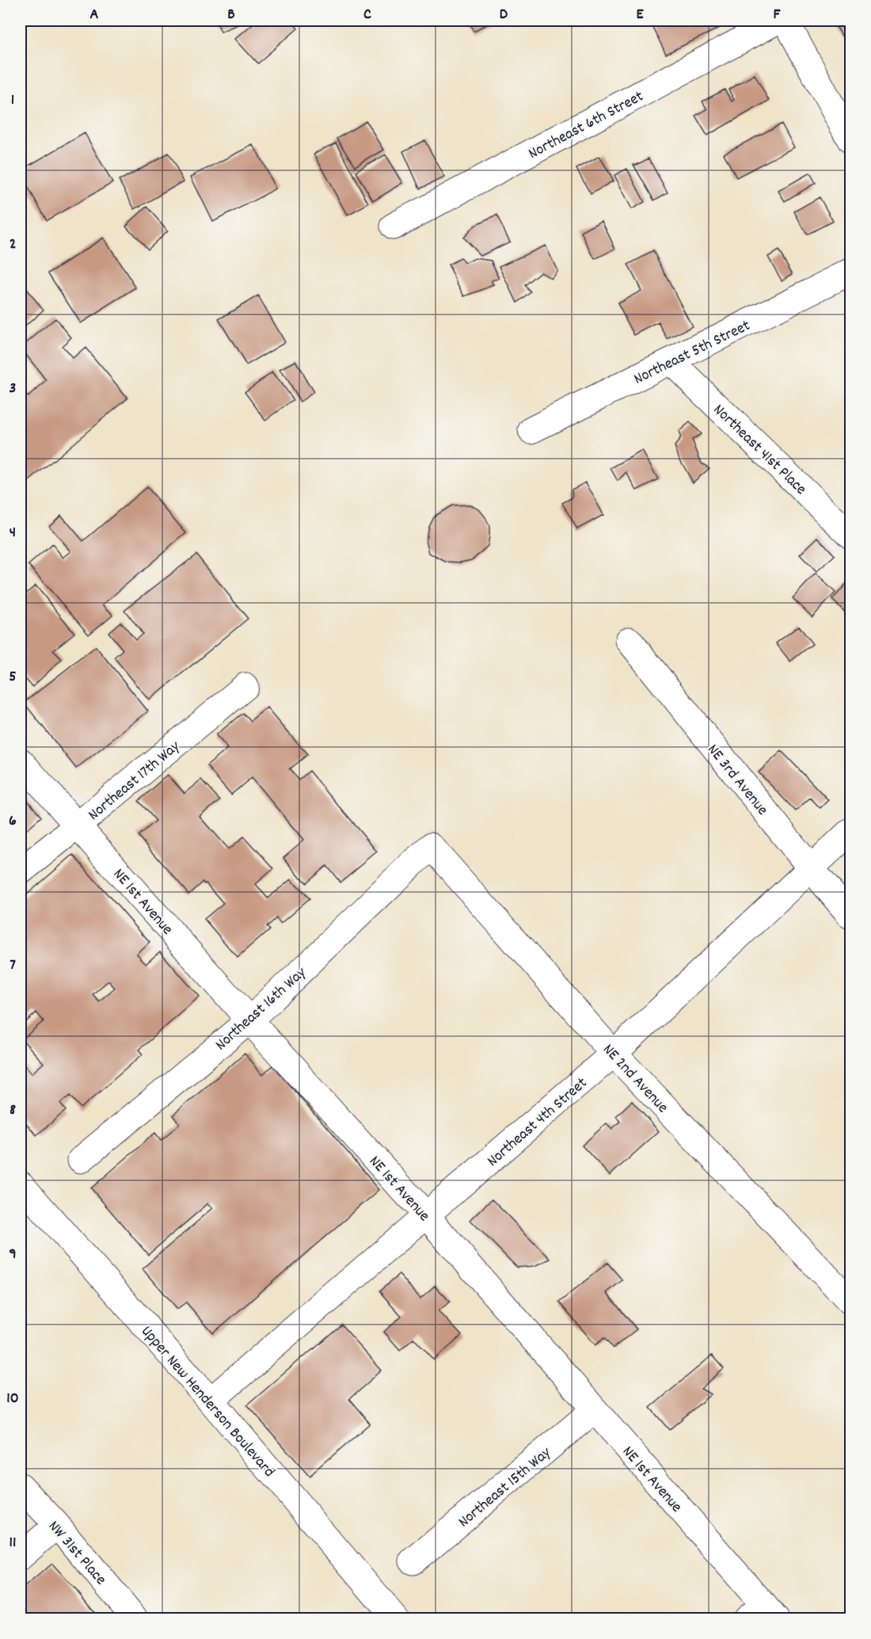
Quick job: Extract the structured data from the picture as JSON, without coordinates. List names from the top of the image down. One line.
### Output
{"streets":{"street":["Northeast 6th Street","Northeast 5th Street","Northeast 41st Place","NE 3rd Avenue","Northeast 17th Way","NE 1st Avenue","Northeast 16th Way","NE 2nd Avenue","Northeast 4th Street","Upper New Henderson Boulevard","Northeast 15th Way","NW 31st Place"]},"crossings":[["Northeast 5th Street","Northeast 41st Place"],["NE 3rd Avenue","Northeast 4th Street"],["Northeast 17th Way","NE 1st Avenue"],["NE 1st Avenue","Northeast 16th Way"],["NE 1st Avenue","Northeast 4th Street"],["NE 1st Avenue","Northeast 15th Way"],["Northeast 16th Way","NE 2nd Avenue"],["NE 2nd Avenue","Northeast 4th Street"],["Northeast 4th Street","Upper New Henderson Boulevard"]],"grid":{"columns":["A","B","C","D","E","F"],"rows":["1","2","3","4","5","6","7","8","9","10","11"]}}
